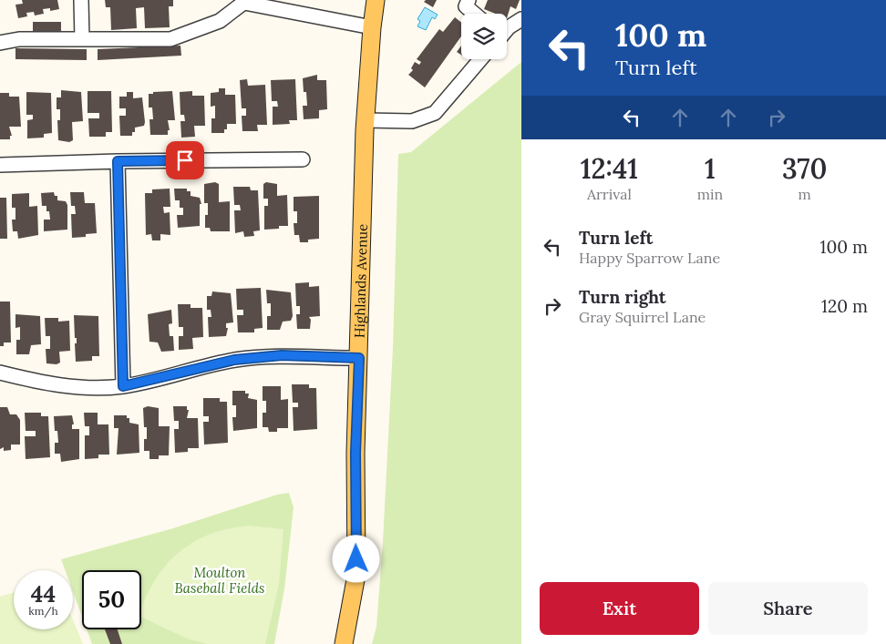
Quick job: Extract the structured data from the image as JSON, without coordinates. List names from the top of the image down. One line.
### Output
{"streets":{"main road":["Highlands Avenue"]},"parks":["Moulton Baseball Fields"],"page":{"turn":["100 m","Turn left"],"eta":["12:41","Arrival","1","min","370","m"],"list":[{"name":"Turn left","note":"Happy Sparrow Lane","value":"100 m"},{"name":"Turn right","note":"Gray Squirrel Lane","value":"120 m"}],"speed":"44 km/h","limit":"50","buttons":["Exit","Share"]}}
